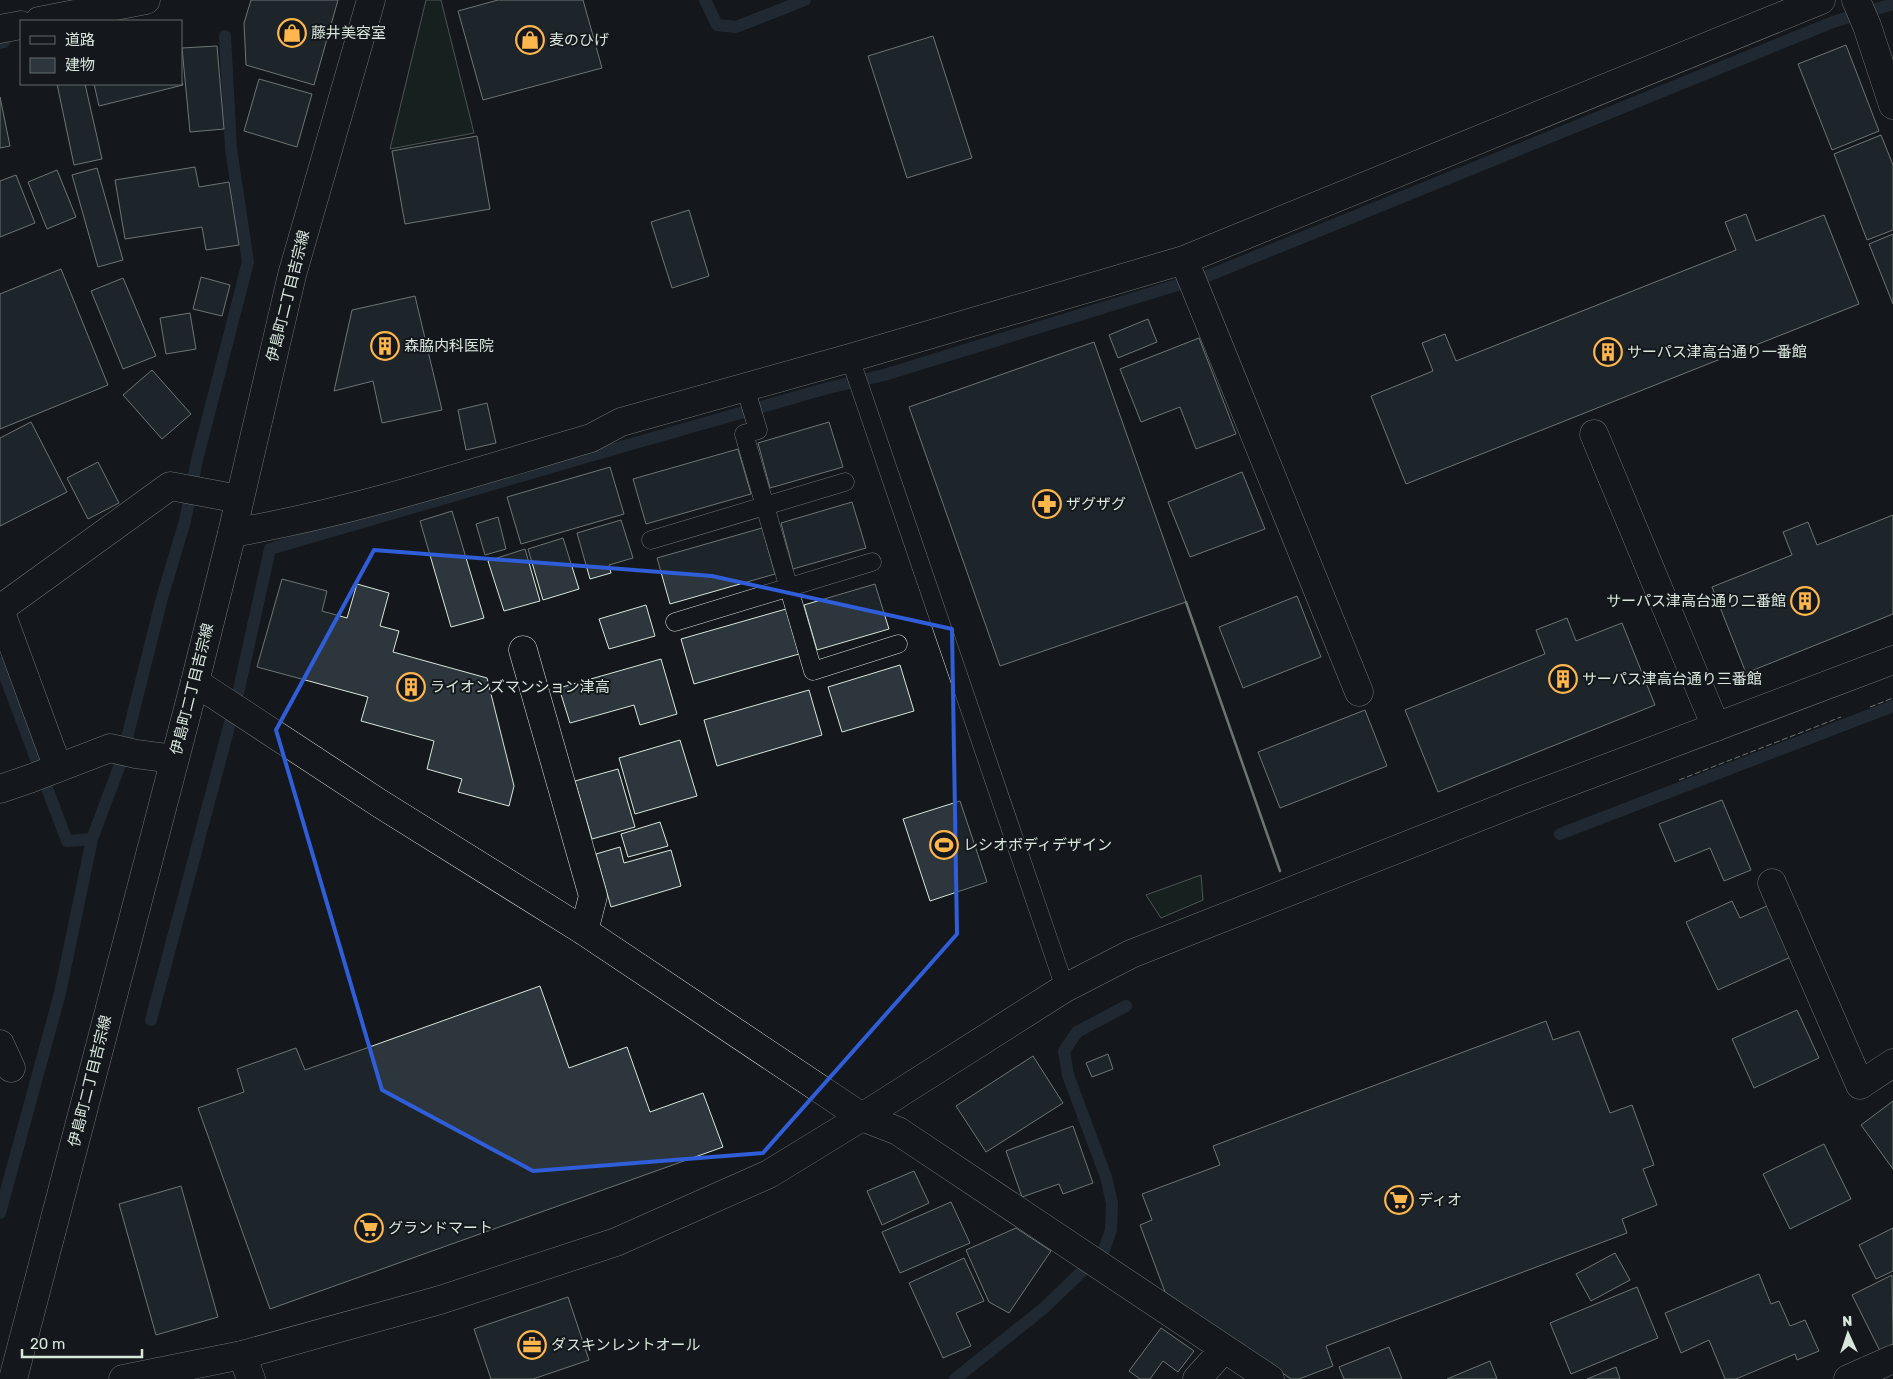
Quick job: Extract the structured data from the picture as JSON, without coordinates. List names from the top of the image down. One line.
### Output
{"streets":{"street":["伊島町二丁目吉宗線"]},"places":{"shop":["藤井美容室","麦のひげ"],"building":["森脇内科医院","サーパス津高台通り一番館","サーパス津高台通り二番館","サーパス津高台通り三番館","ライオンズマンション津高"],"pharmacy":["ザグザグ"],"sports":["レシオボディデザイン"],"supermarket":["ディオ","グランドマート"],"office":["ダスキンレントオール"]},"legend":["道路","建物"],"scale_bar":"20 m","north":"top"}
